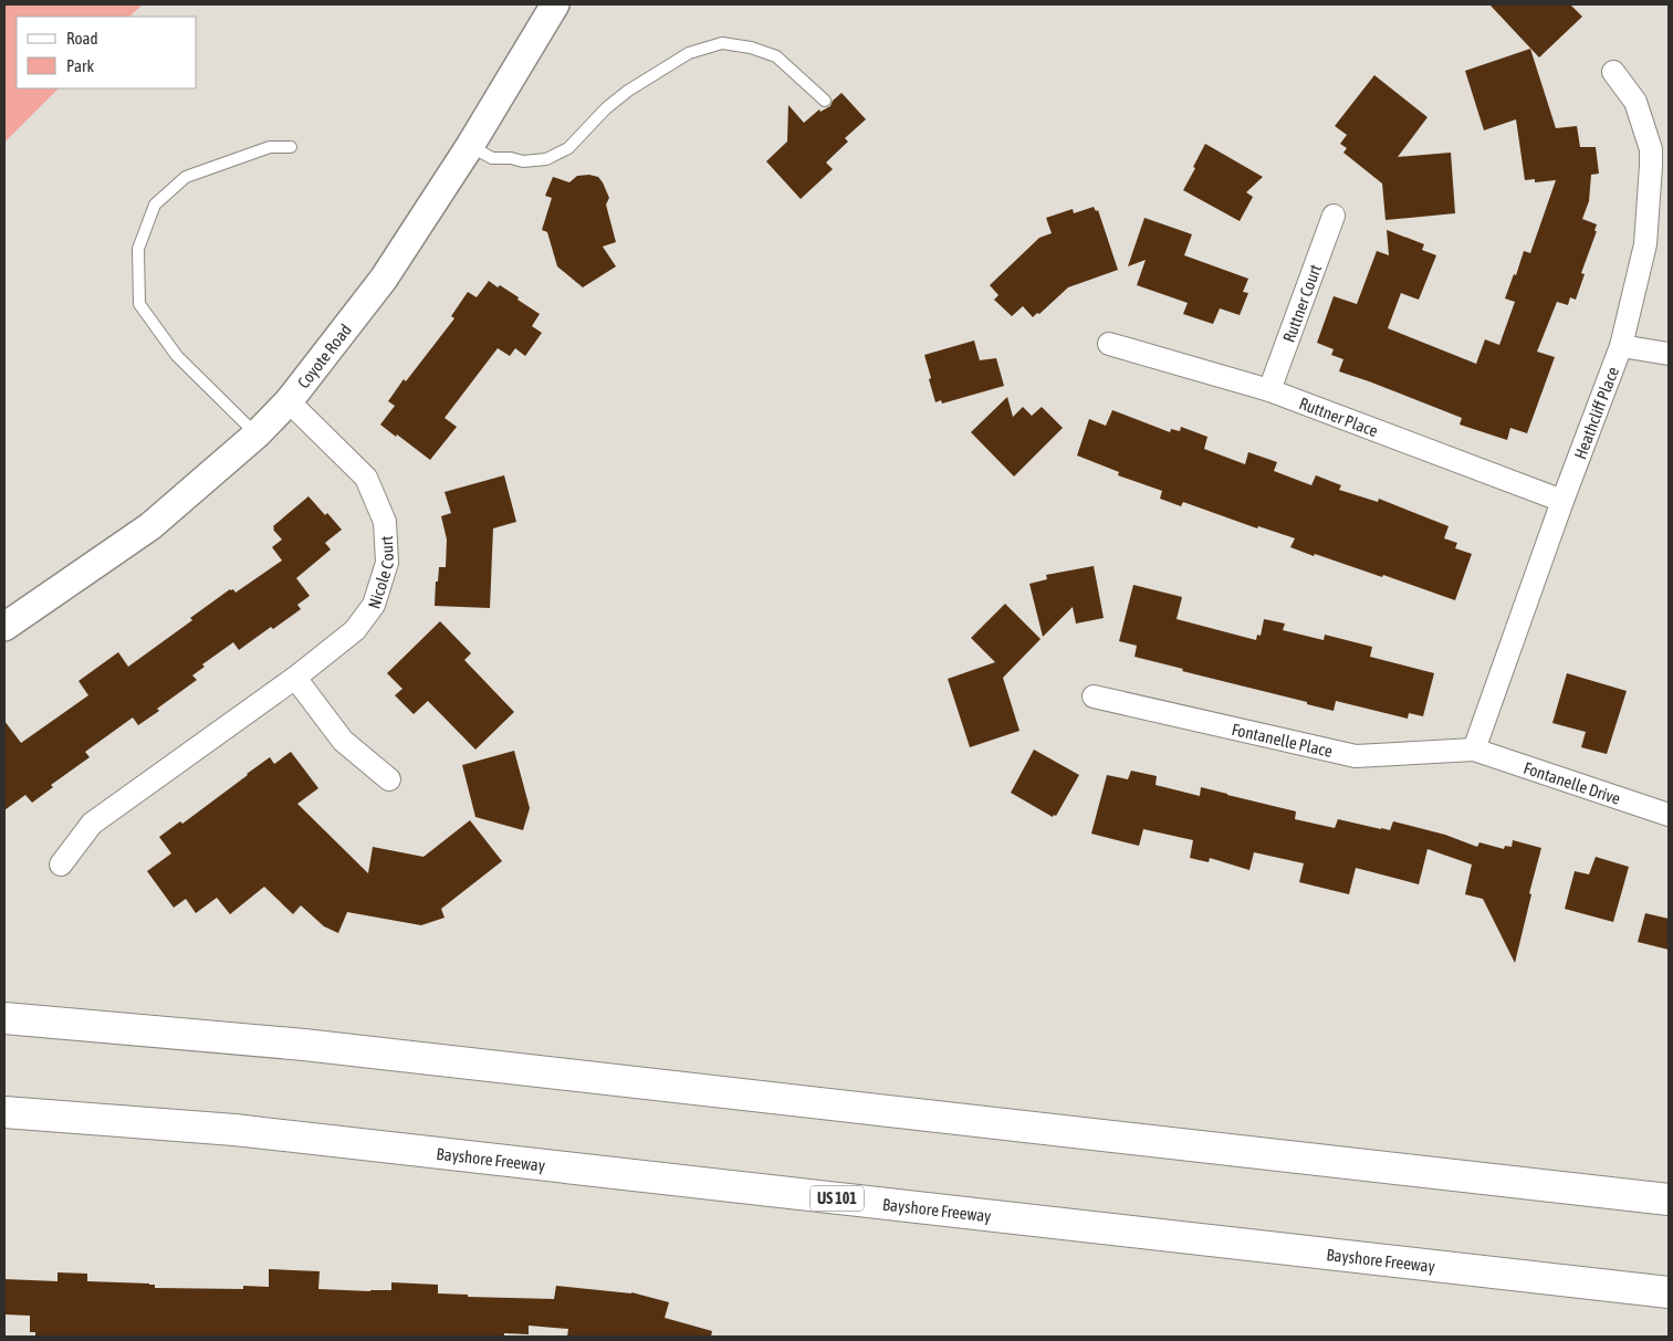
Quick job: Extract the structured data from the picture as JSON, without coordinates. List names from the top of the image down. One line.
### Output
{"streets":{"highway":["Bayshore Freeway","US 101"],"street":["Ruttner Court","Coyote Road","Heathcliff Place","Ruttner Place","Nicole Court","Fontanelle Place","Fontanelle Drive"]},"crossings":[["Ruttner Court","Ruttner Place"],["Coyote Road","Nicole Court"],["Heathcliff Place","Ruttner Place"],["Heathcliff Place","Fontanelle Place"],["Heathcliff Place","Fontanelle Drive"],["Fontanelle Place","Fontanelle Drive"]],"legend":["Road","Park"]}
